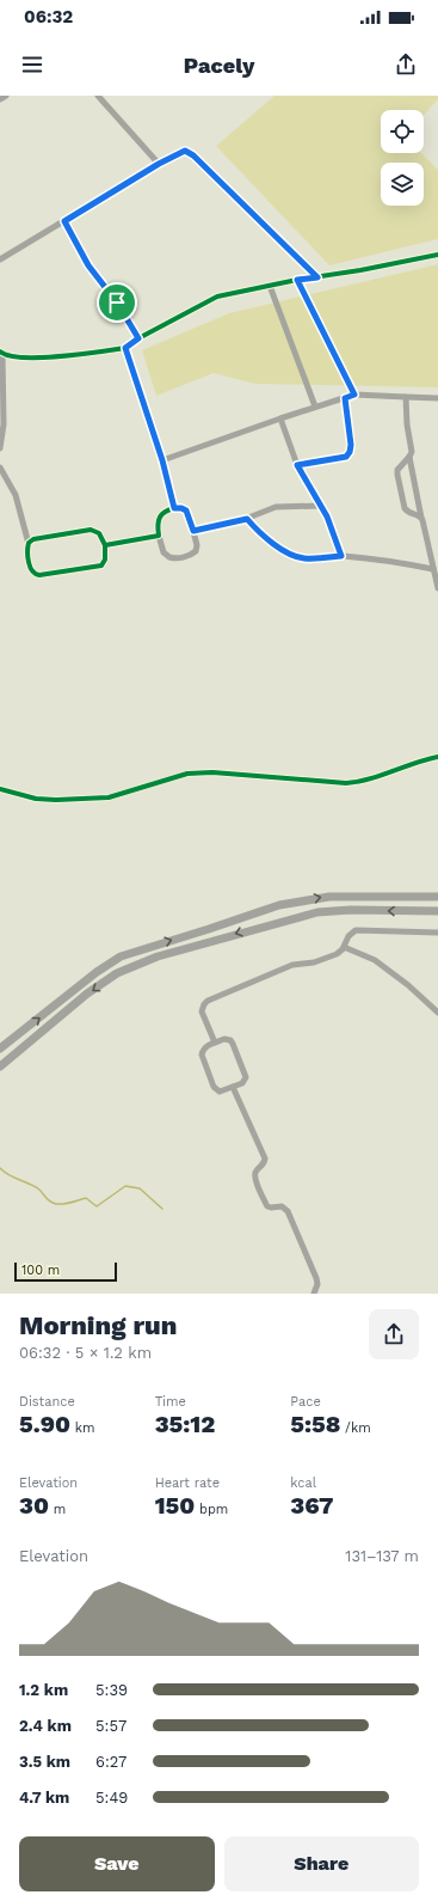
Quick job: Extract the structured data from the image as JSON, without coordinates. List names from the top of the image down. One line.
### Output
{"scale_bar":"100 m","page":{"status":"06:32","header":"Pacely","scale":"100 m","heading":["Morning run","06:32 · 5 × 1.2 km"],"stats":[["Distance","5.90 km"],["Time","35:12"],["Pace","5:58 /km"],["Elevation","30 m"],["Heart rate","150 bpm"],["kcal","367"]],"chart":["Elevation","131–137 m"],"list":[{"name":"1.2 km","note":"5:39"},{"name":"2.4 km","note":"5:57"},{"name":"3.5 km","note":"6:27"},{"name":"4.7 km","note":"5:49"}],"buttons":["Save","Share"]}}
